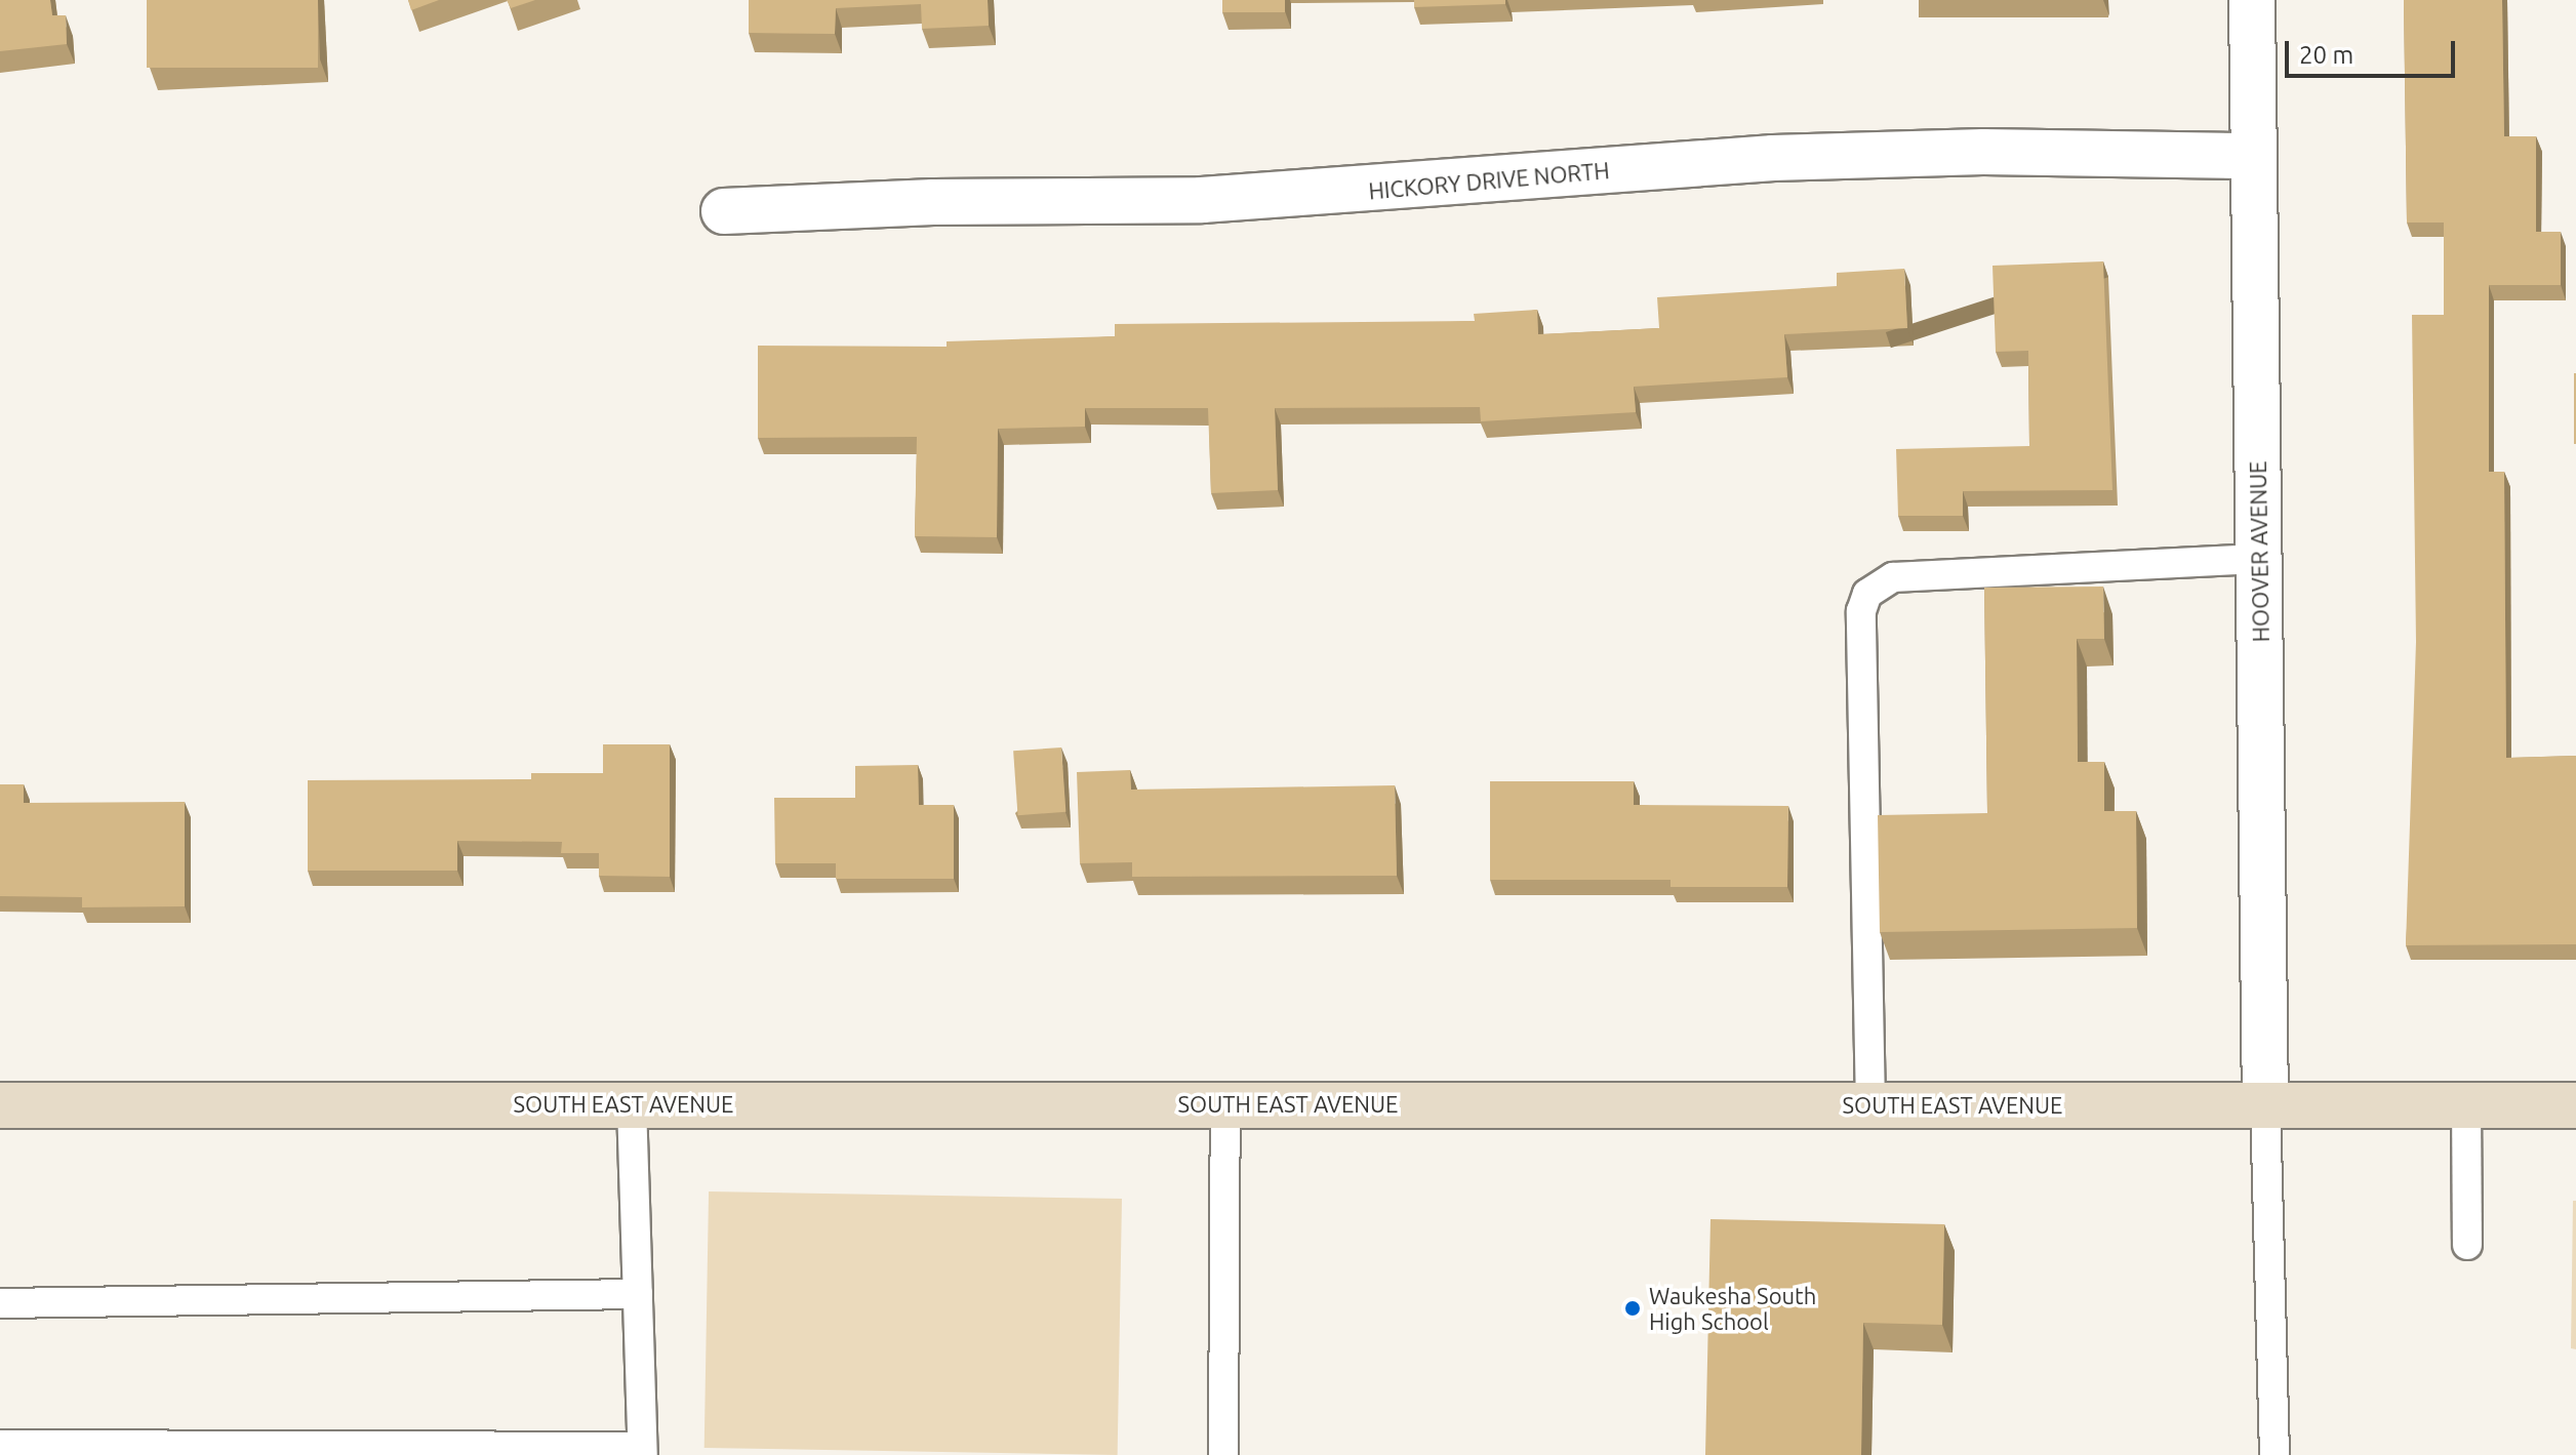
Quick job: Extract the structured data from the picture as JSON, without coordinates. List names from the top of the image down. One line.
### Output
{"streets":{"main road":["SOUTH EAST AVENUE"],"street":["HICKORY DRIVE NORTH","HOOVER AVENUE"]},"crossings":[["HICKORY DRIVE NORTH","HOOVER AVENUE"],["HOOVER AVENUE","SOUTH EAST AVENUE"]],"places":["Waukesha South High School"],"scale_bar":"20 m"}
